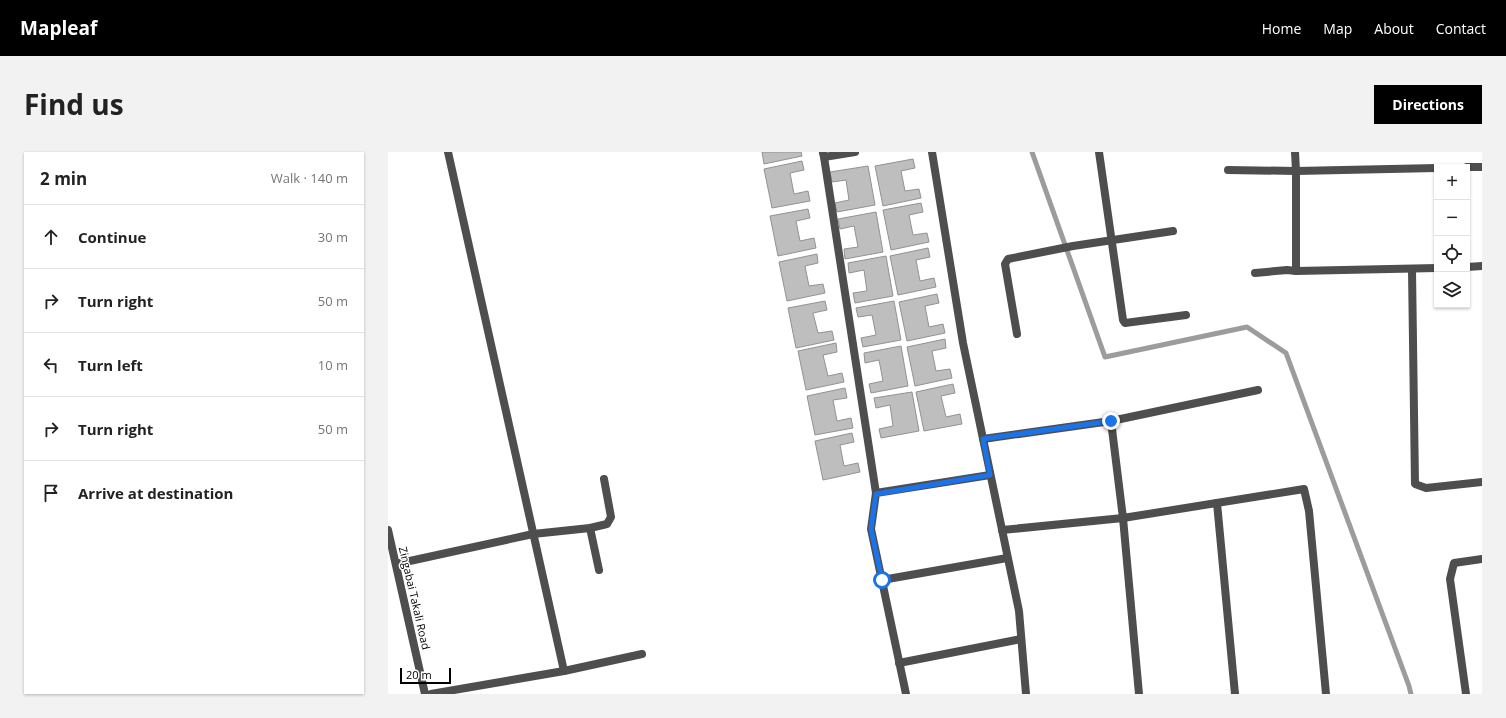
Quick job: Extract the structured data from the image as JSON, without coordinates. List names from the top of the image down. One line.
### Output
{"streets":{"street":["Zingabai Takali Road"]},"scale_bar":"20 m","page":{"header":"Mapleaf","nav":["Home","Map","About","Contact"],"title":"Find us","buttons":"Directions","heading":["2 min","Walk · 140 m"],"map_buttons":["+","−"],"list":[["Continue","30 m"],["Turn right","50 m"],["Turn left","10 m"],["Turn right","50 m"],"Arrive at destination"],"scale":"20 m"}}
